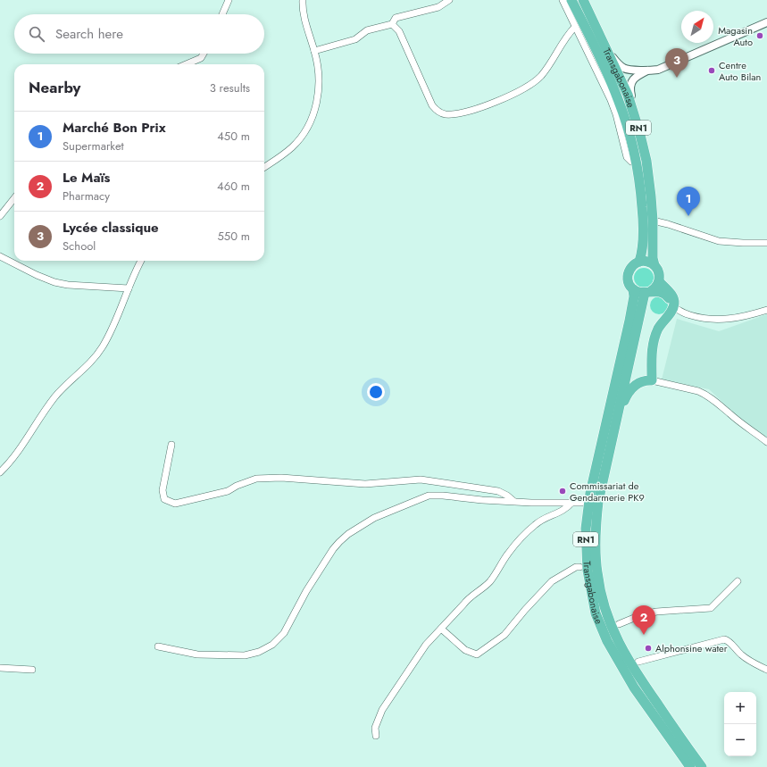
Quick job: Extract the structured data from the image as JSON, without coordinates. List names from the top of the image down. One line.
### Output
{"streets":{"highway":["Transgabonaise","RN1"]},"crossings":[["Transgabonaise","RN1"]],"places":["Magasin Auto","Centre Auto Bilan","Commissariat de Gendarmerie PK9","Alphonsine water"],"north":"top right","page":{"search":"Search here","pins":["3","1","2"],"heading":["Nearby","3 results"],"list":[{"mark":"1","name":"Marché Bon Prix","note":"Supermarket","value":"450 m"},{"mark":"2","name":"Le Maïs","note":"Pharmacy","value":"460 m"},{"mark":"3","name":"Lycée classique","note":"School","value":"550 m"}],"map_buttons":["+","−"]}}
